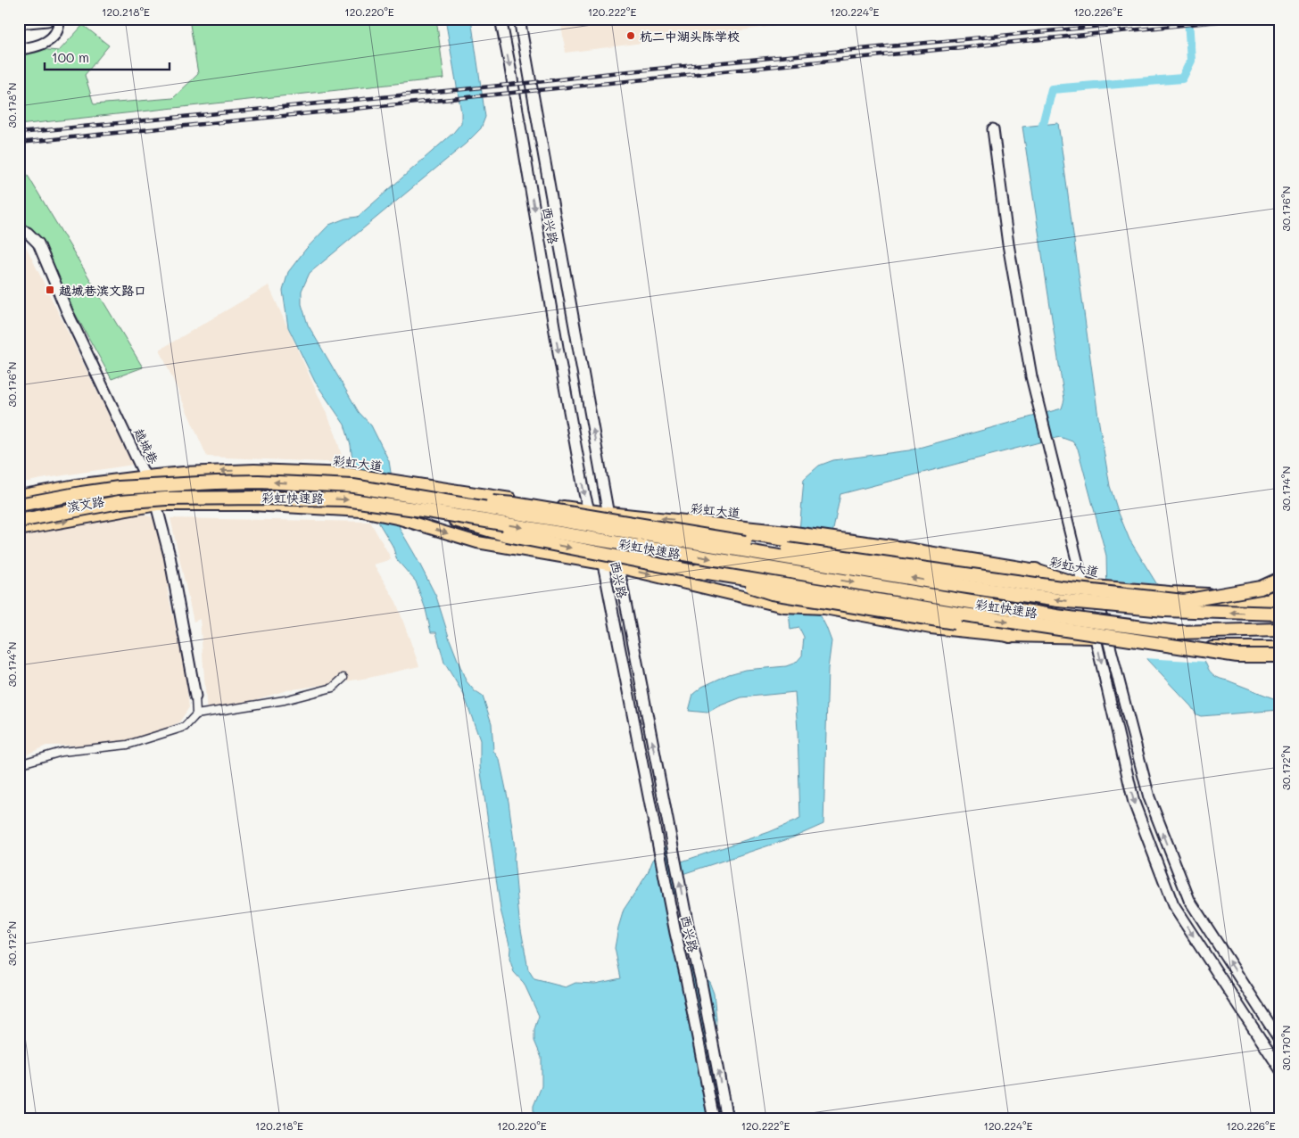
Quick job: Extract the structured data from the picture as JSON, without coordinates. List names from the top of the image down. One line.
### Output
{"streets":{"highway":["彩虹快速路"],"main road":["西兴路","越城巷","彩虹大道","滨文路"]},"crossings":[["西兴路","彩虹大道"],["越城巷","彩虹大道"],["越城巷","滨文路"],["彩虹大道","滨文路"]],"places":{"other":["杭二中湖头陈学校"],"transit":["越城巷滨文路口"]},"scale_bar":"100 m","coordinates":["120.218°E","120.220°E","120.222°E","120.224°E","120.226°E","30.178°N","30.176°N","30.174°N","30.172°N","30.170°N"]}
